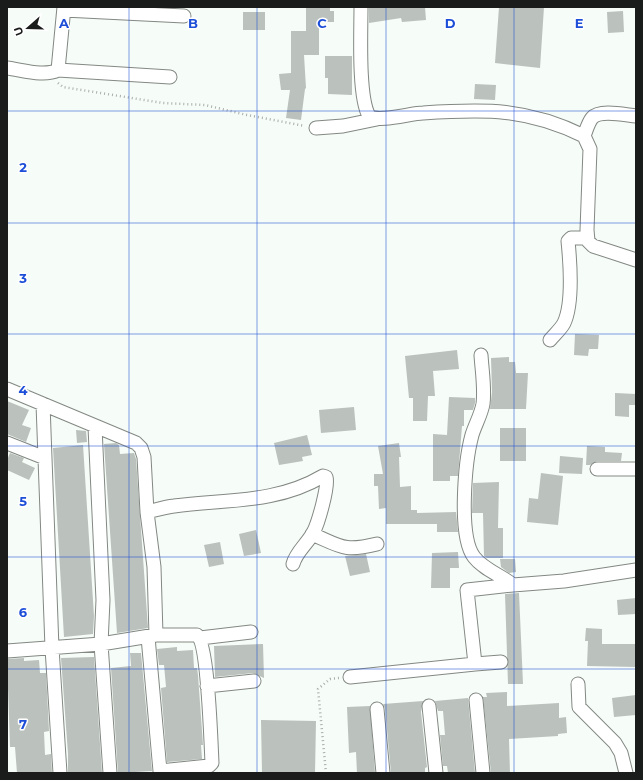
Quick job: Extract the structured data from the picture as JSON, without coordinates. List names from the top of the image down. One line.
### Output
{"north":"left","grid":{"columns":["A","B","C","D","E"],"rows":["2","3","4","5","6","7"]}}
